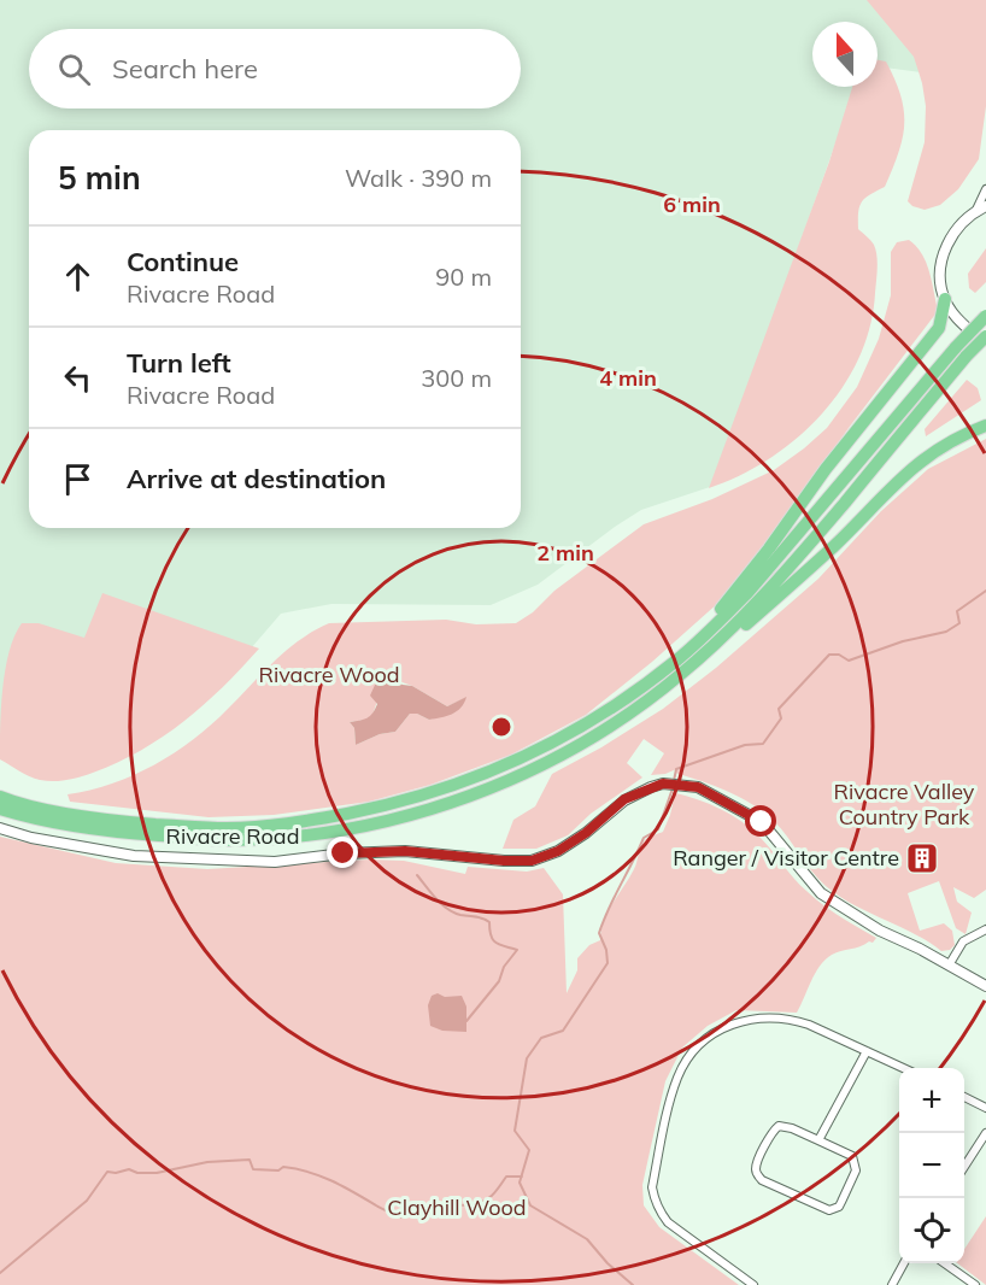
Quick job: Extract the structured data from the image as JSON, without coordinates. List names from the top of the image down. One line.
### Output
{"streets":{"main road":["Rivacre Road"]},"parks":["Rivacre Wood","Rivacre Valley Country Park","Clayhill Wood"],"places":{"building":["Ranger / Visitor Centre"]},"north":"top","page":{"search":"Search here","heading":["5 min","Walk · 390 m"],"list":[["Continue","Rivacre Road","90 m"],["Turn left","Rivacre Road","300 m"],"Arrive at destination"],"map_buttons":["+","−"]},"rings":["6 min","4 min","2 min"]}
